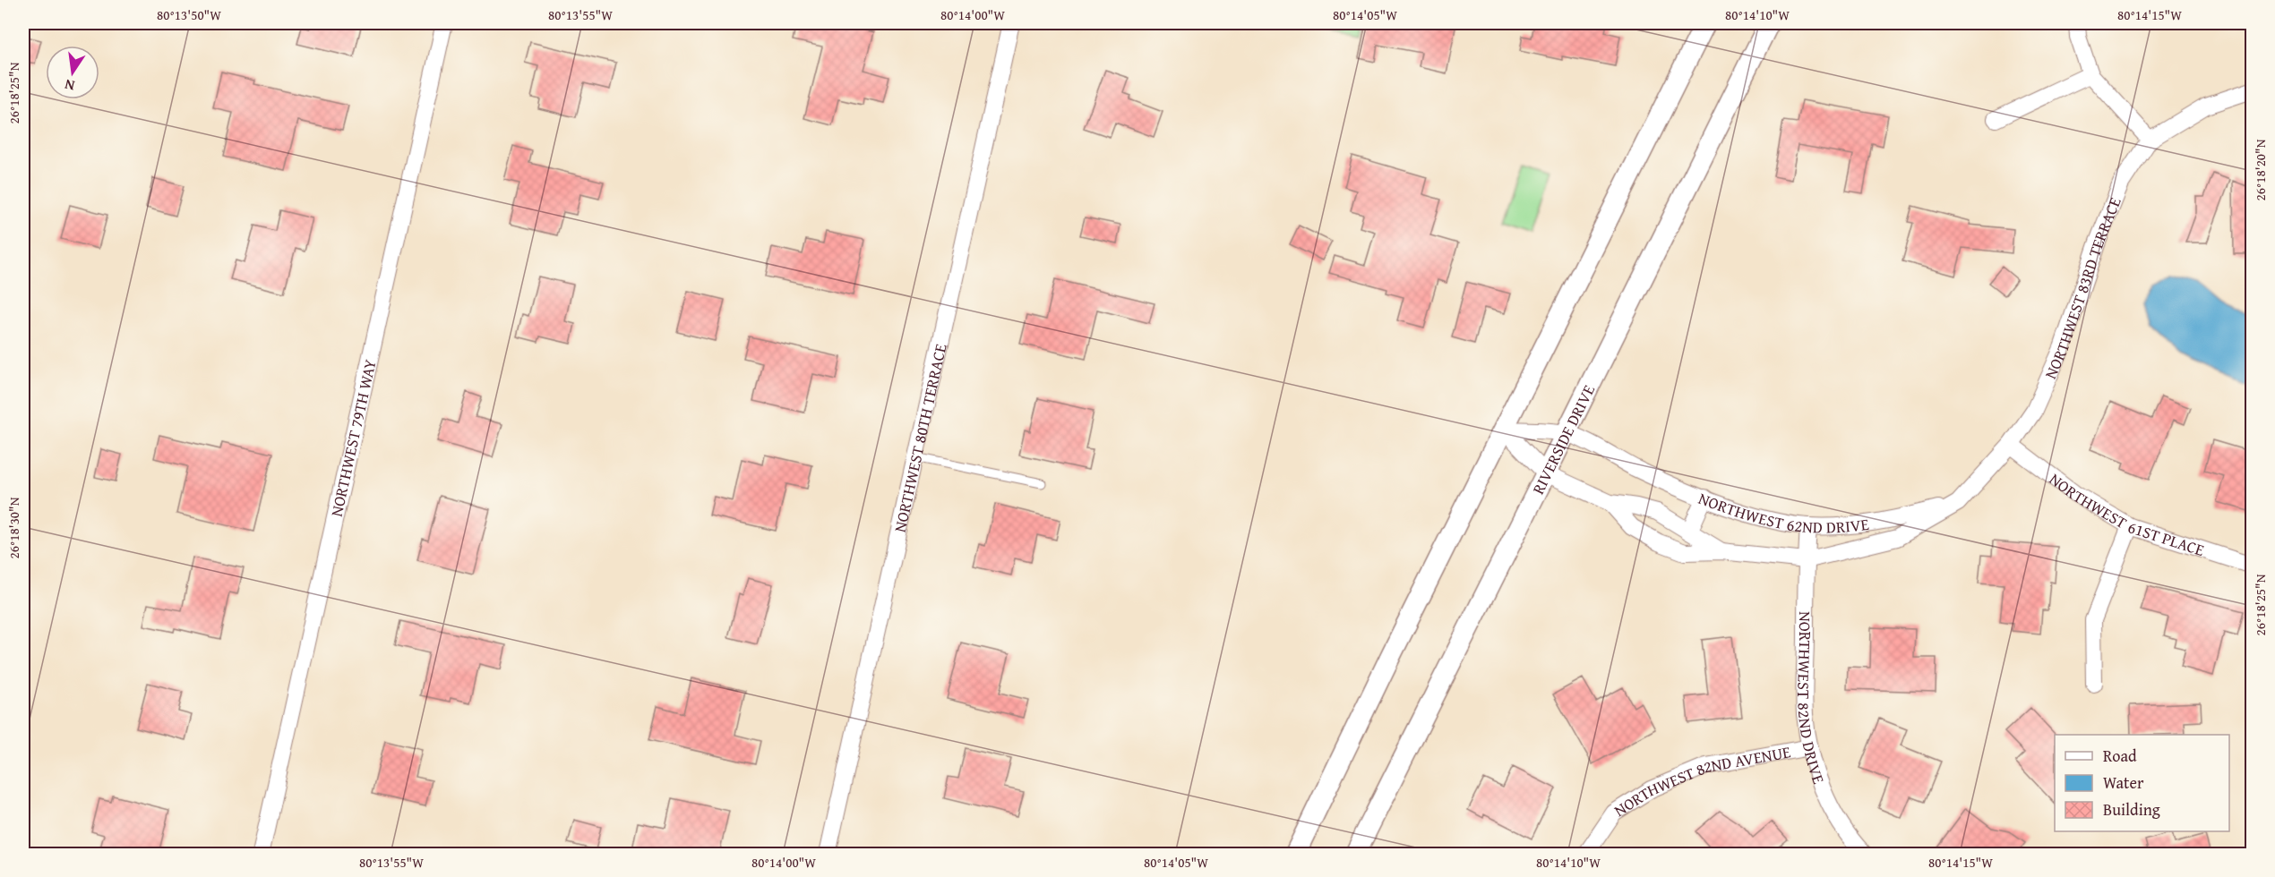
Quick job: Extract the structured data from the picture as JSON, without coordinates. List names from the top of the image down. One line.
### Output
{"streets":{"street":["NORTHWEST 83RD TERRACE","NORTHWEST 79TH WAY","NORTHWEST 80TH TERRACE","RIVERSIDE DRIVE","NORTHWEST 62ND DRIVE","NORTHWEST 61ST PLACE","NORTHWEST 82ND DRIVE","NORTHWEST 82ND AVENUE"]},"crossings":[["NORTHWEST 83RD TERRACE","NORTHWEST 62ND DRIVE"],["NORTHWEST 83RD TERRACE","NORTHWEST 61ST PLACE"],["RIVERSIDE DRIVE","NORTHWEST 62ND DRIVE"],["NORTHWEST 62ND DRIVE","NORTHWEST 82ND DRIVE"],["NORTHWEST 82ND DRIVE","NORTHWEST 82ND AVENUE"]],"legend":["Road","Water","Building"],"north":"bottom","coordinates":["80°13'50\"W","80°13'55\"W","80°14'00\"W","80°14'05\"W","80°14'10\"W","80°14'15\"W","26°18'25\"N","26°18'20\"N","26°18'30\"N"]}
